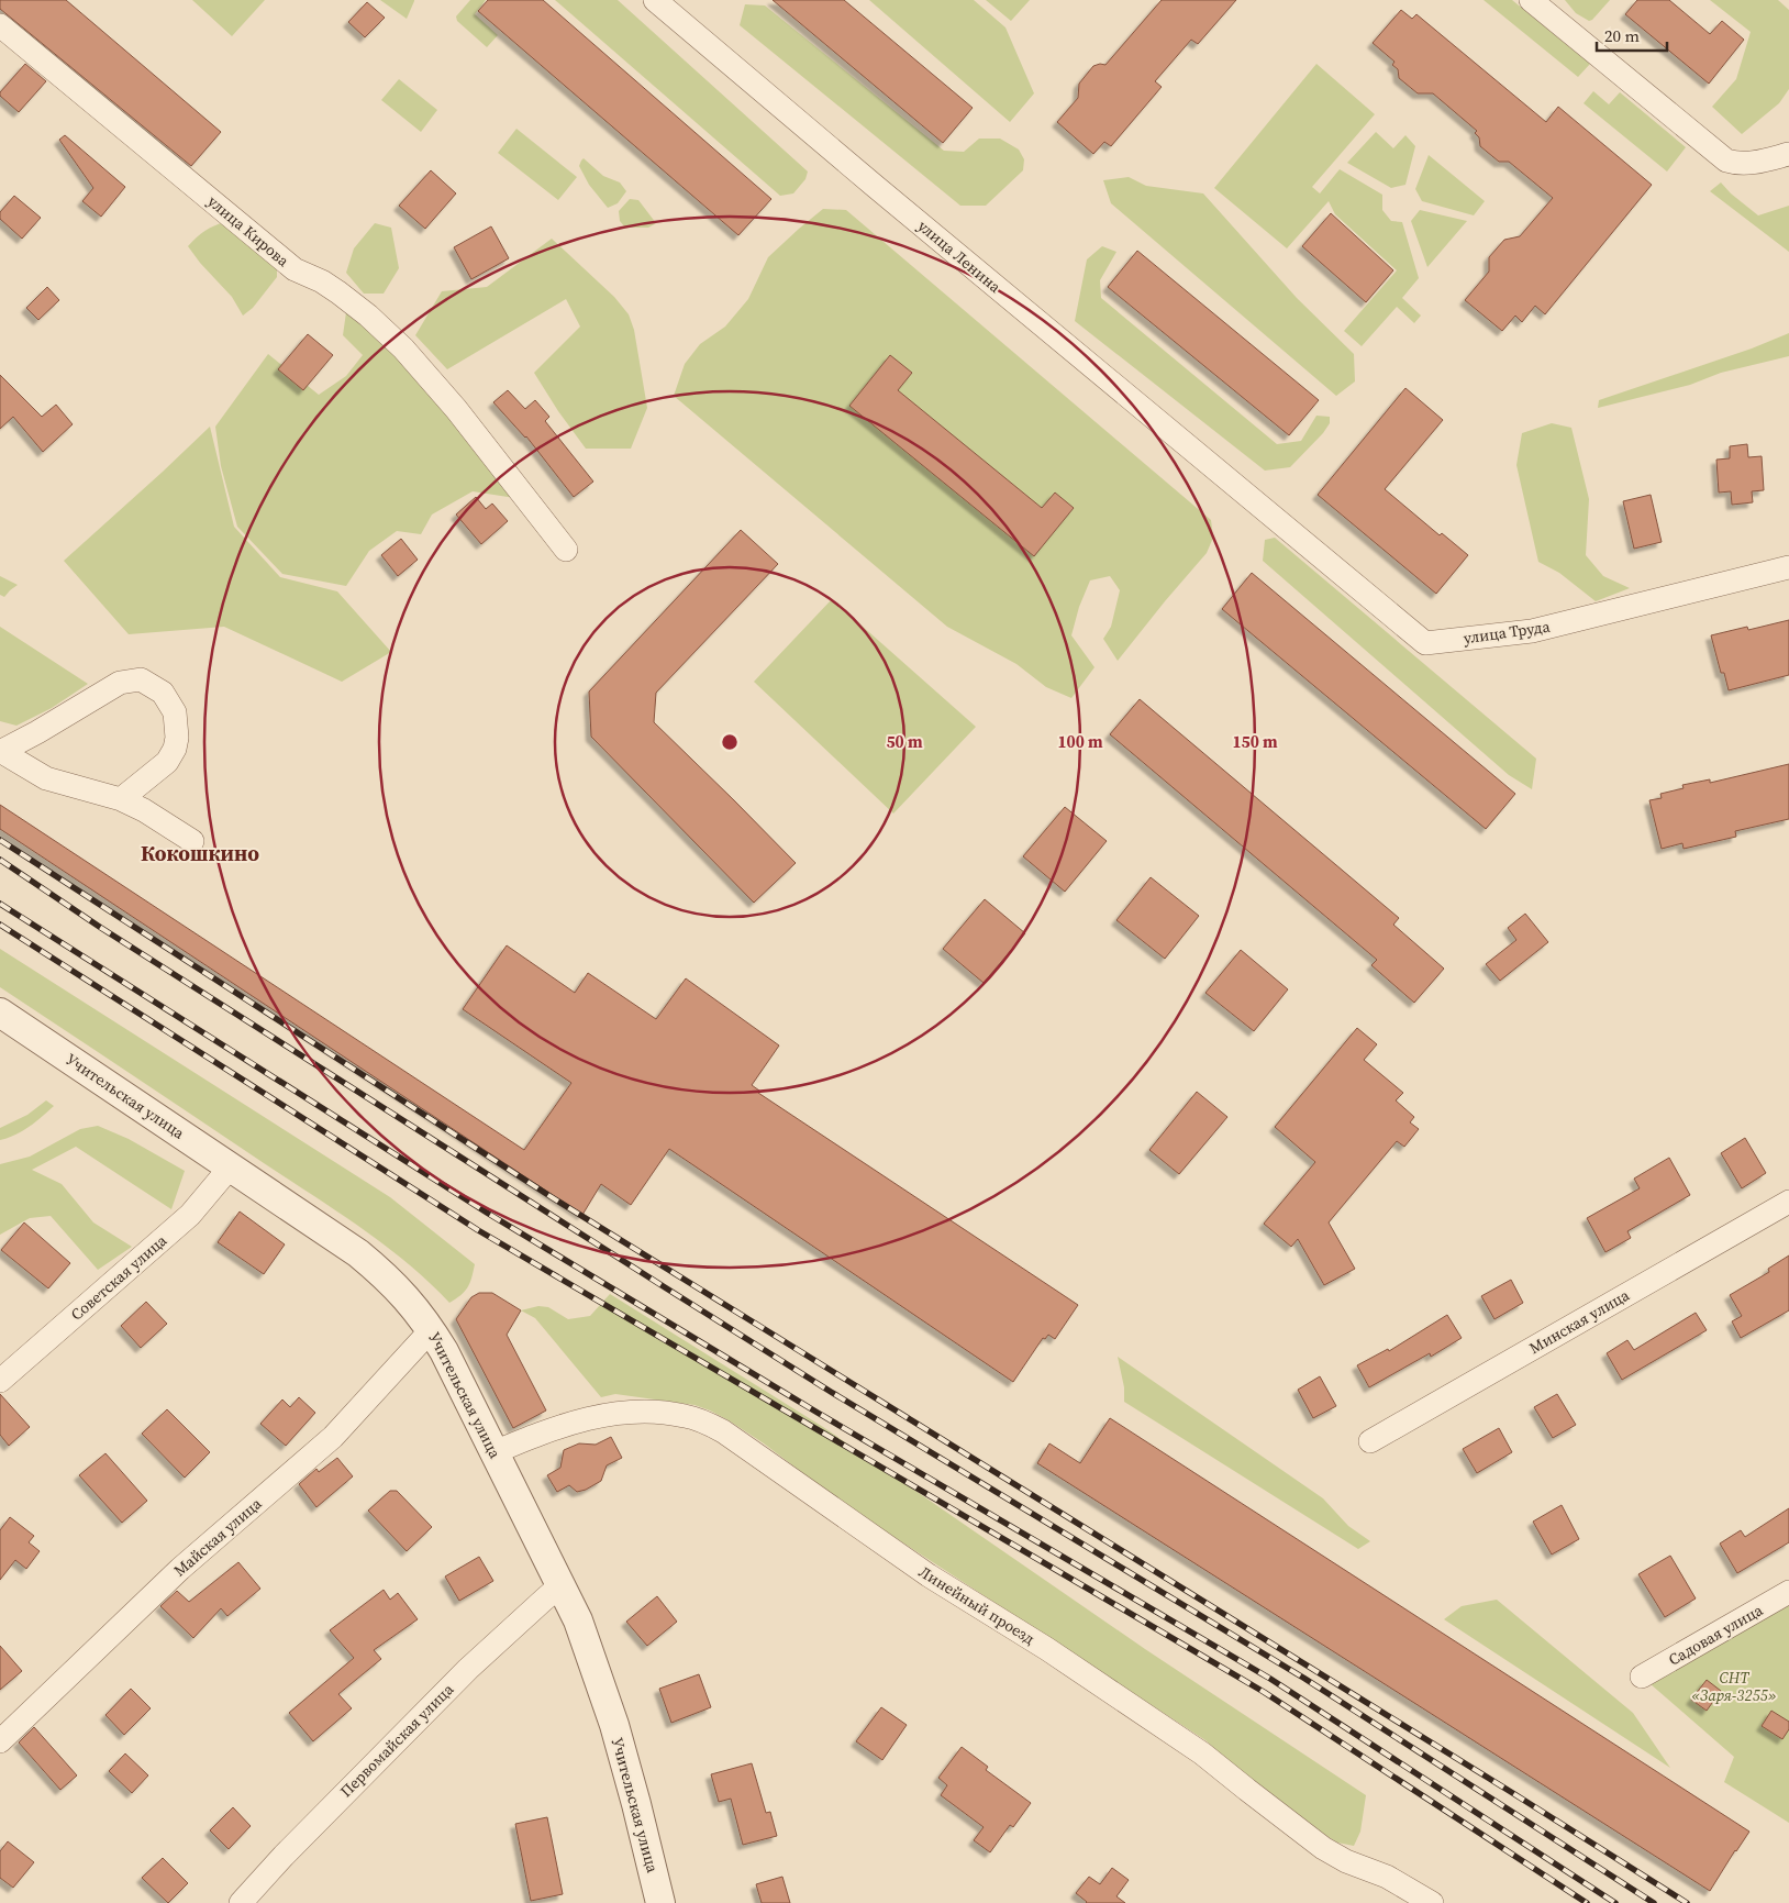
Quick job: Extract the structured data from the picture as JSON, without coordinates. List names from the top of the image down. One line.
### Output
{"streets":{"street":["улица Кирова","улица Ленина","улица Труда","Учительская улица","Советская улица","Минская улица","Майская улица","Линейный проезд","Садовая улица","Первомайская улица"]},"crossings":[["улица Ленина","улица Труда"],["Учительская улица","Советская улица"],["Учительская улица","Майская улица"],["Учительская улица","Линейный проезд"],["Учительская улица","Первомайская улица"]],"districts":["Кокошкино"],"parks":["СНТ «Заря-3255»"],"scale_bar":"20 m","rings":["50 m","100 m","150 m"]}
